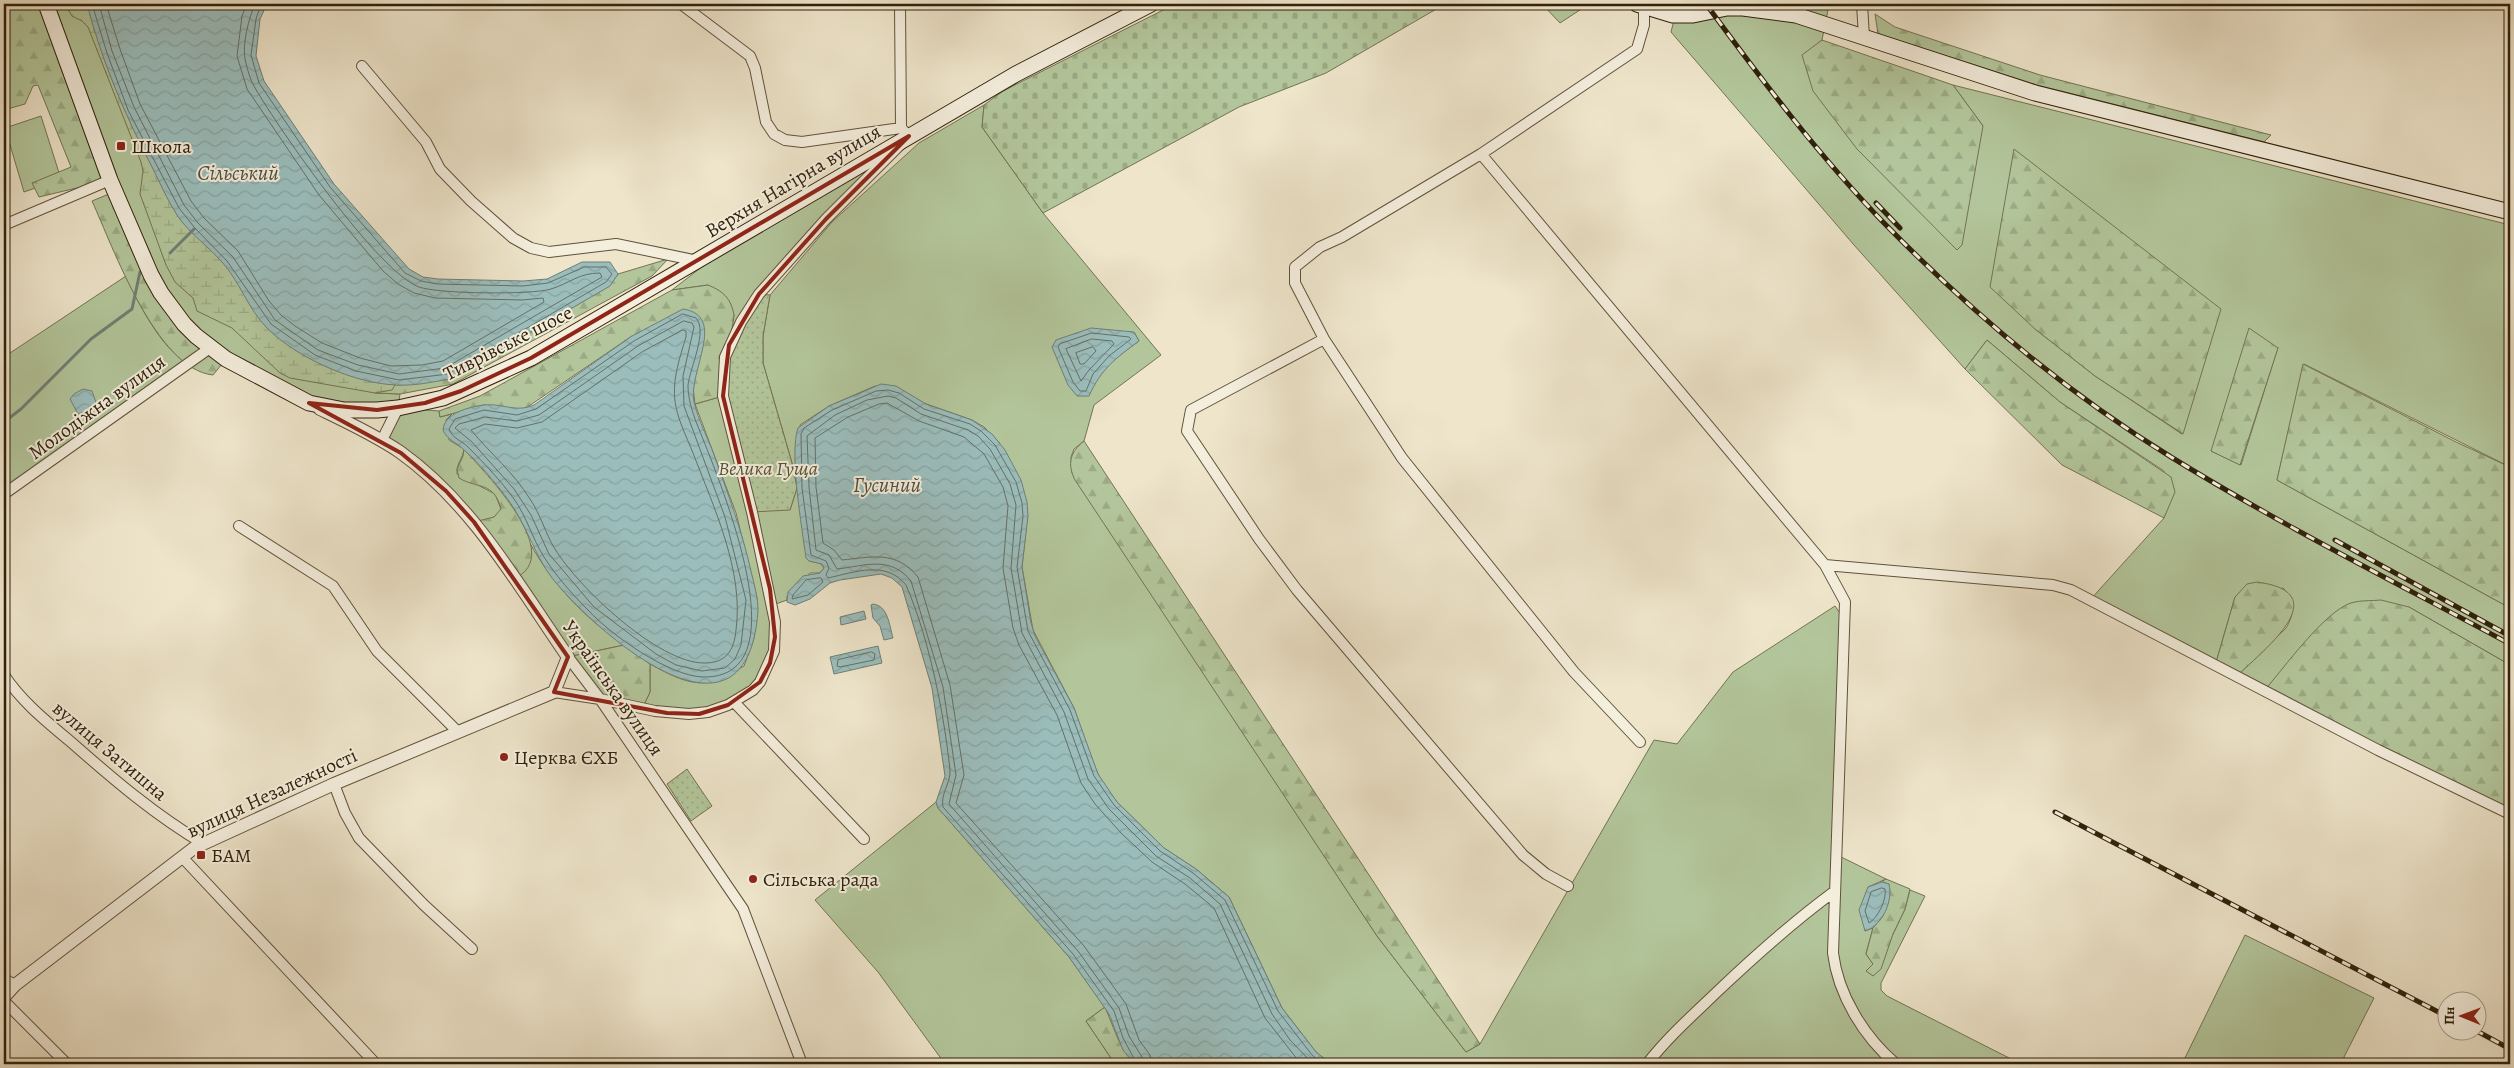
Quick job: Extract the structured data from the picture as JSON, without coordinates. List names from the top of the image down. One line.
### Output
{"streets":{"main road":["Верхня Нагірна вулиця","Тиврівське шосе"],"street":["Молодіжна вулиця","Українська вулиця","вулиця Затишна","вулиця Незалежності"]},"crossings":[["Верхня Нагірна вулиця","Тиврівське шосе"],["Тиврівське шосе","Молодіжна вулиця"],["Тиврівське шосе","Українська вулиця"],["вулиця Затишна","вулиця Незалежності"]],"water":["Сільський","Гусиний"],"parks":["Велика Гуща"],"places":{"transit":["Школа","БАМ"],"other":["Церква ЄХБ","Сільська рада"]},"north":"left"}
